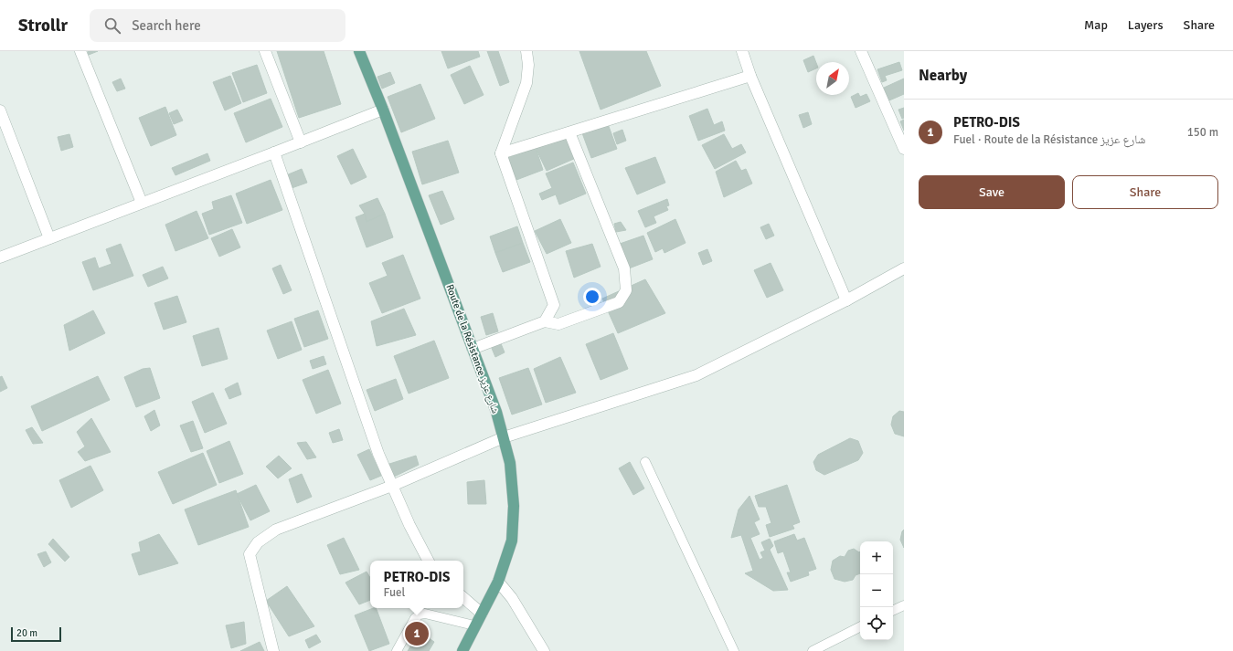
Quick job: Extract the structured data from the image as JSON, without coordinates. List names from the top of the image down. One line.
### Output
{"streets":{"main road":["Route de la Résistance شارع عزيز"]},"scale_bar":"20 m","north":"top right","page":{"header":"Strollr","search":"Search here","nav":["Map","Layers","Share"],"heading":"Nearby","list":[{"mark":"1","name":"PETRO-DIS","note":"Fuel · Route de la Résistance شارع عزيز","value":"150 m"}],"buttons":["Save","Share"],"map_buttons":["+","−"],"popup":["PETRO-DIS","Fuel"],"pins":"1","scale":"20 m"}}
